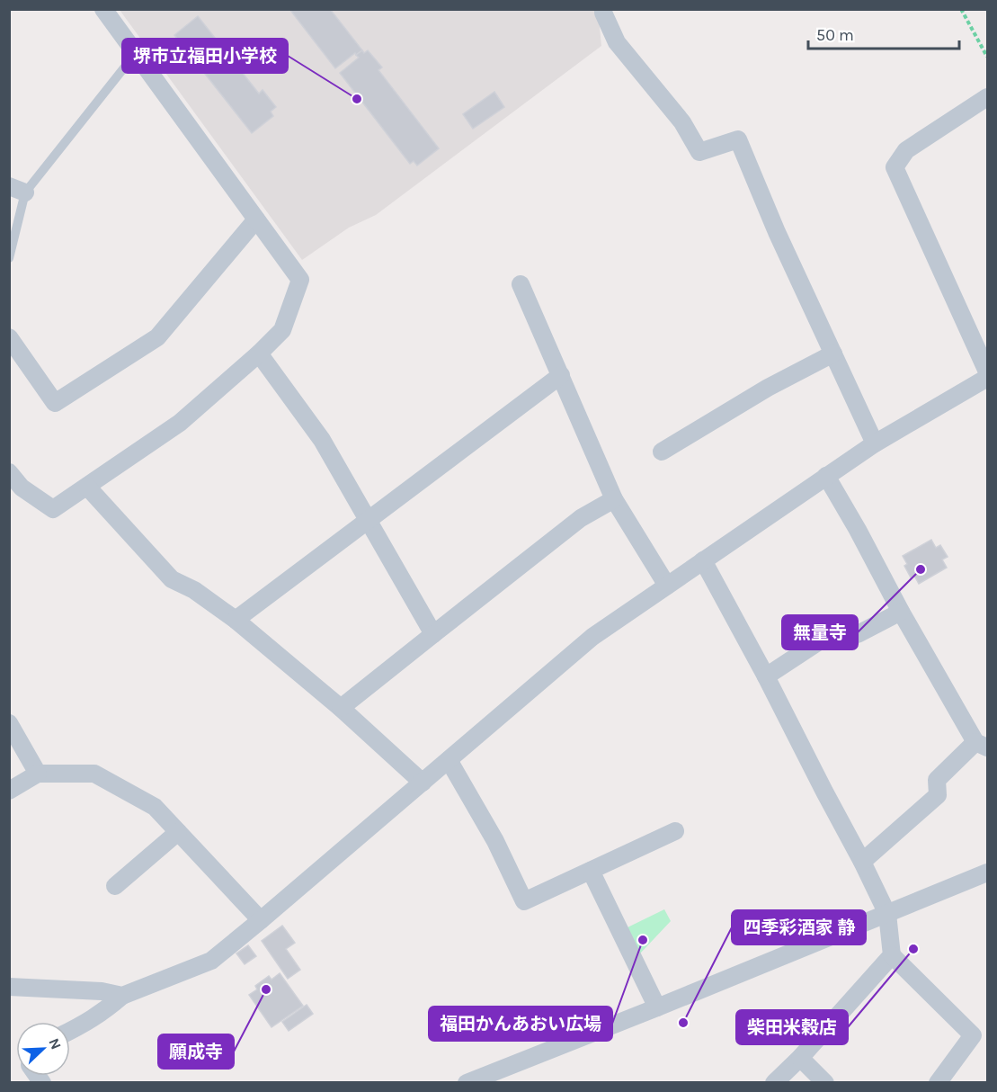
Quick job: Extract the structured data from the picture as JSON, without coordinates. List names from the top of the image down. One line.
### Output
{"places":["堺市立福田小学校","無量寺","福田かんあおい広場","柴田米穀店","願成寺","四季彩酒家 静"],"scale_bar":"50 m","north":"top right"}
